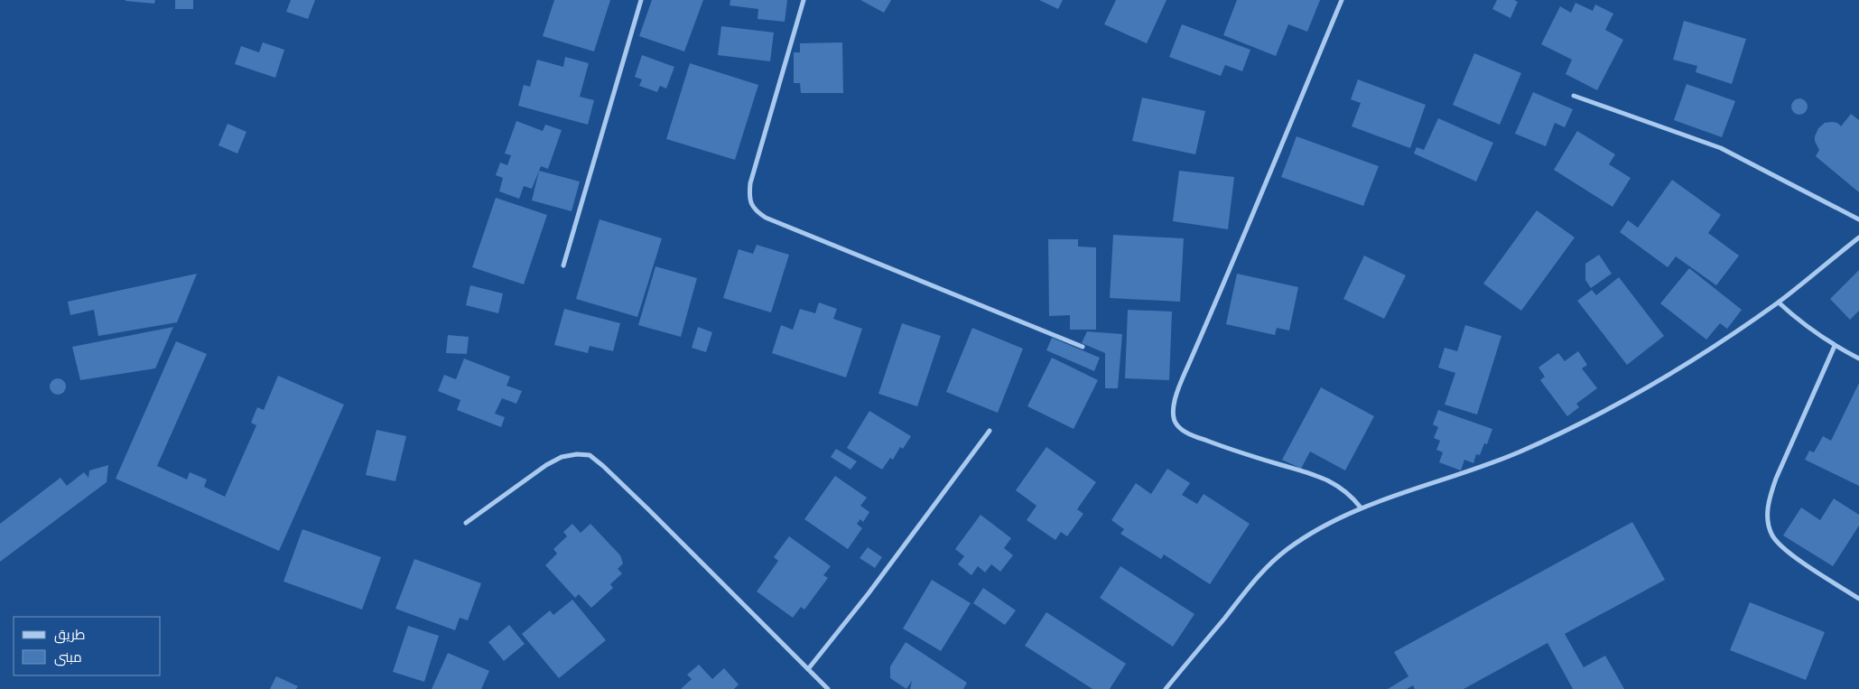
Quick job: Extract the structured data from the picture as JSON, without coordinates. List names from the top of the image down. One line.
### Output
{"legend":["طريق","مبنى"]}
